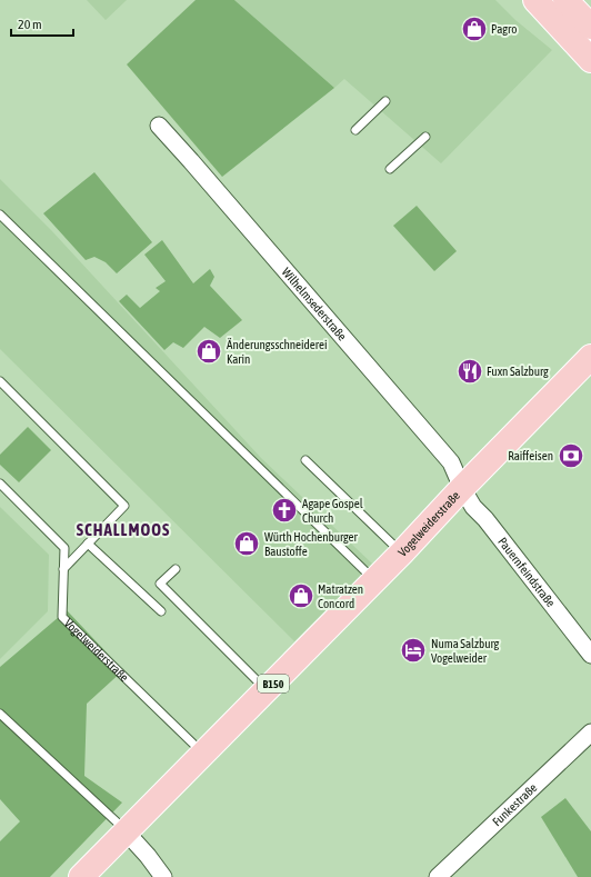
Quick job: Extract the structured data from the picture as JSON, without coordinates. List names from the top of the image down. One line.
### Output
{"streets":{"main road":["Vogelweiderstraße","B150"],"street":["Wilhelmsederstraße","Pauernfeindstraße","Funkestraße"]},"crossings":[["Wilhelmsederstraße","Vogelweiderstraße"],["Wilhelmsederstraße","Pauernfeindstraße"],["Vogelweiderstraße","Pauernfeindstraße"]],"districts":["SCHALLMOOS"],"places":{"shop":["Pagro","Änderungsschneiderei Karin","Würth Hochenburger Baustoffe","Matratzen Concord"],"restaurant":["Fuxn Salzburg"],"bank":["Raiffeisen"],"church":["Agape Gospel Church"],"hotel":["Numa Salzburg Vogelweider"]},"scale_bar":"20 m"}
